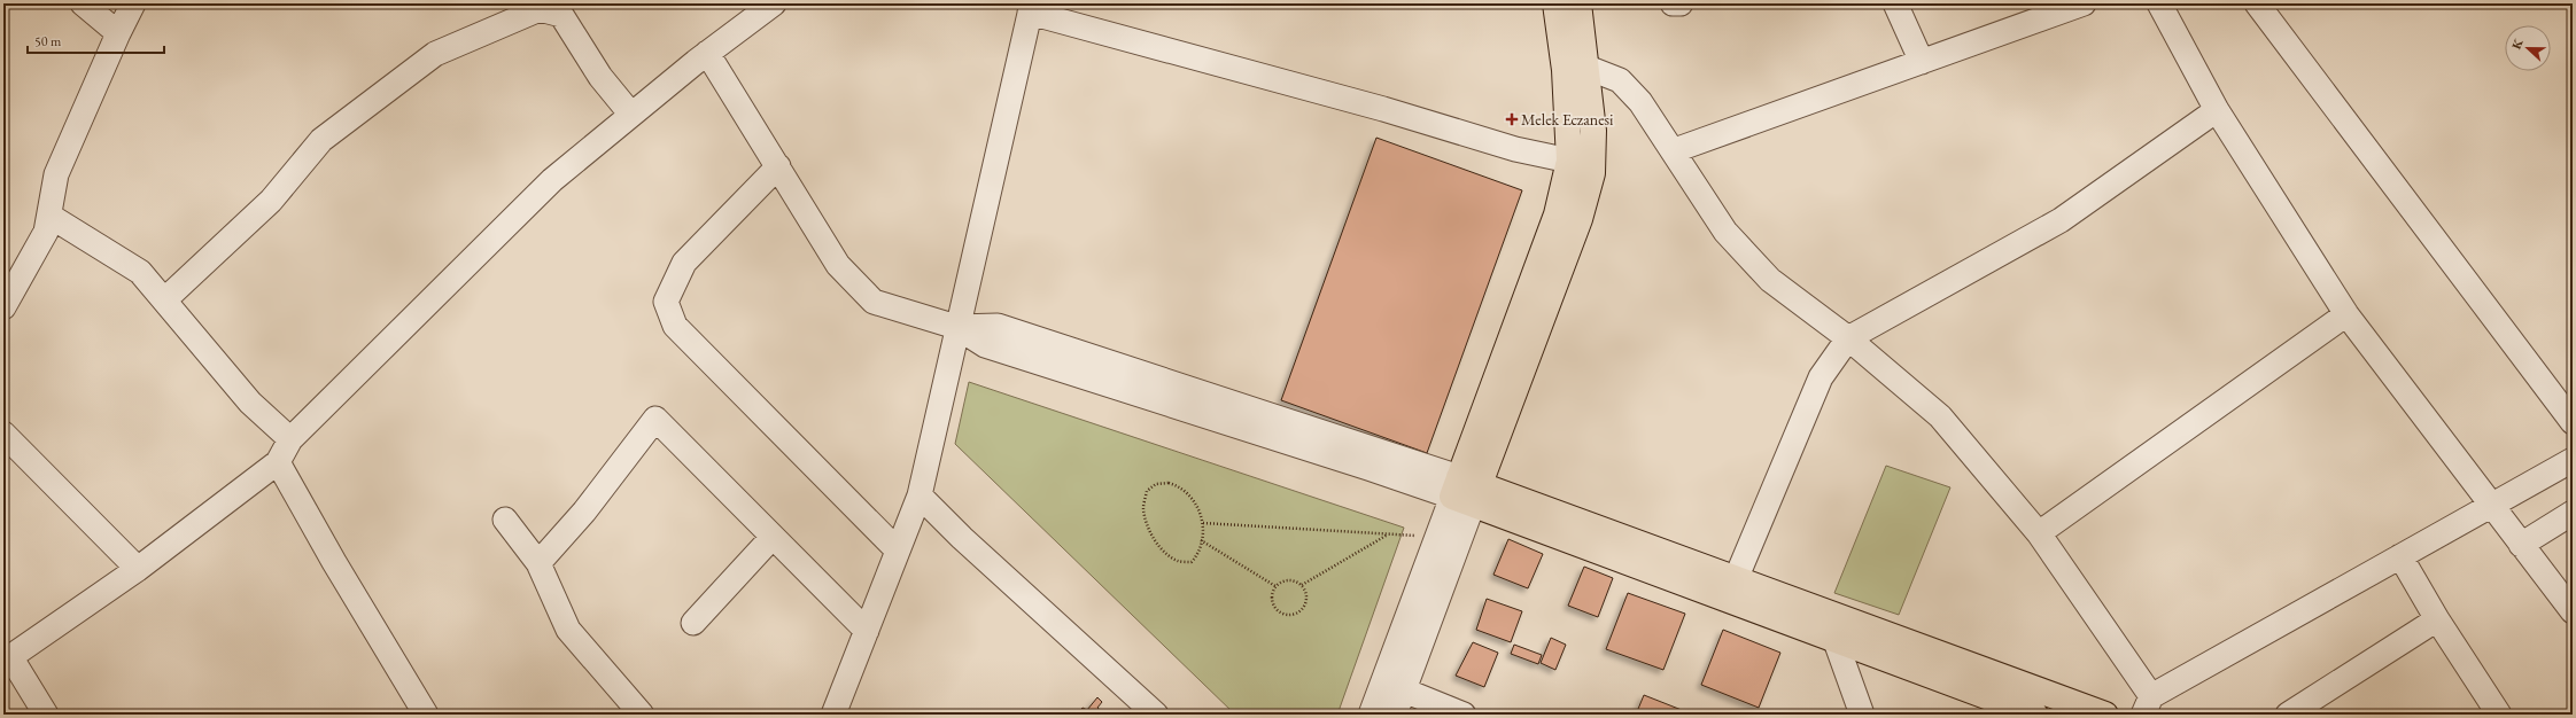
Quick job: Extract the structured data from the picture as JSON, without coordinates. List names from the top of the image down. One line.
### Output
{"places":{"health":["Melek Eczanesi"]},"scale_bar":"50 m","north":"left"}
